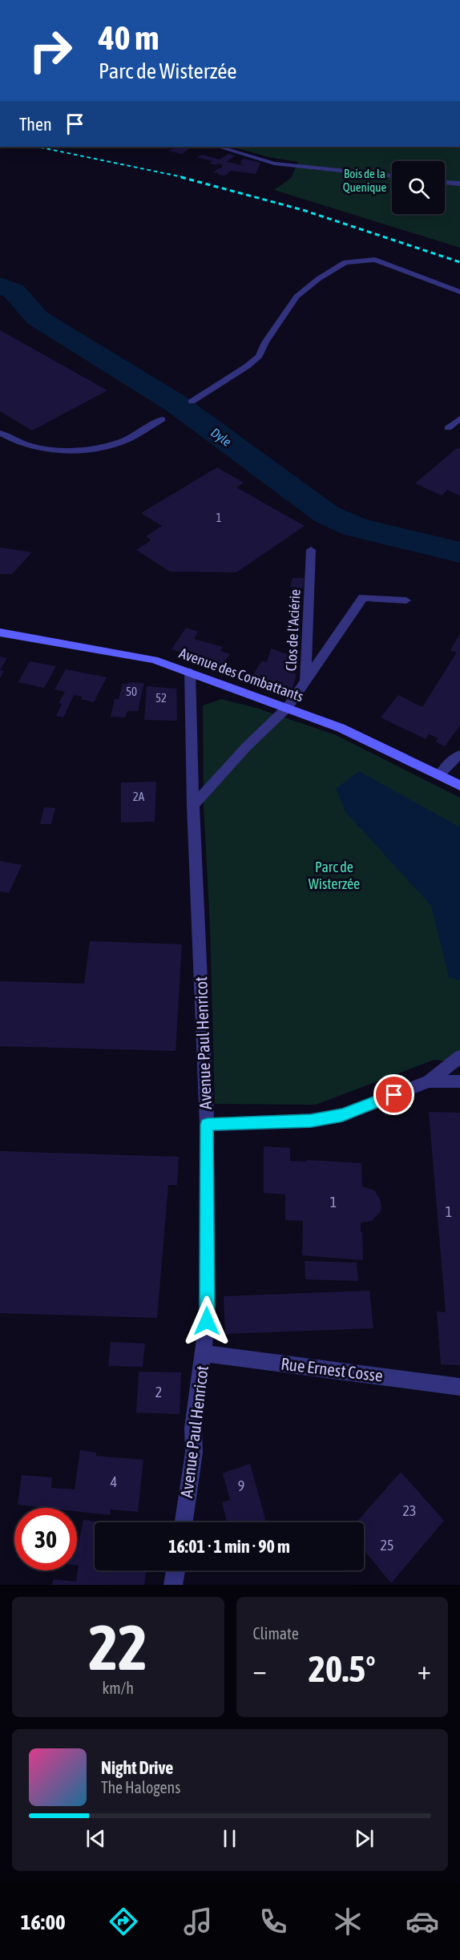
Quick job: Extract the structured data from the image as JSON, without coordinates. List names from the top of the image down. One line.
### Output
{"streets":{"main road":["Avenue des Combattants"],"street":["Clos de l'Aciérie","Avenue Paul Henricot","Rue Ernest Cosse"]},"crossings":[["Clos de l'Aciérie","Avenue des Combattants"],["Avenue des Combattants","Avenue Paul Henricot"],["Avenue Paul Henricot","Rue Ernest Cosse"]],"water":["Dyle"],"parks":["Bois de la Quenique","Parc de Wisterzée"],"house_numbers":["1","50","52","2A","1","1","2","4","9","23","25"],"page":{"turn":["40 m","Parc de Wisterzée"],"then":"Then","limit":"30","trip":"16:01 · 1 min · 90 m","tile":[["22","km/h"],"Climate"],"heat":["−","20.5°","+"],"song":["Night Drive","The Halogens"],"tabs":"16:00"}}
